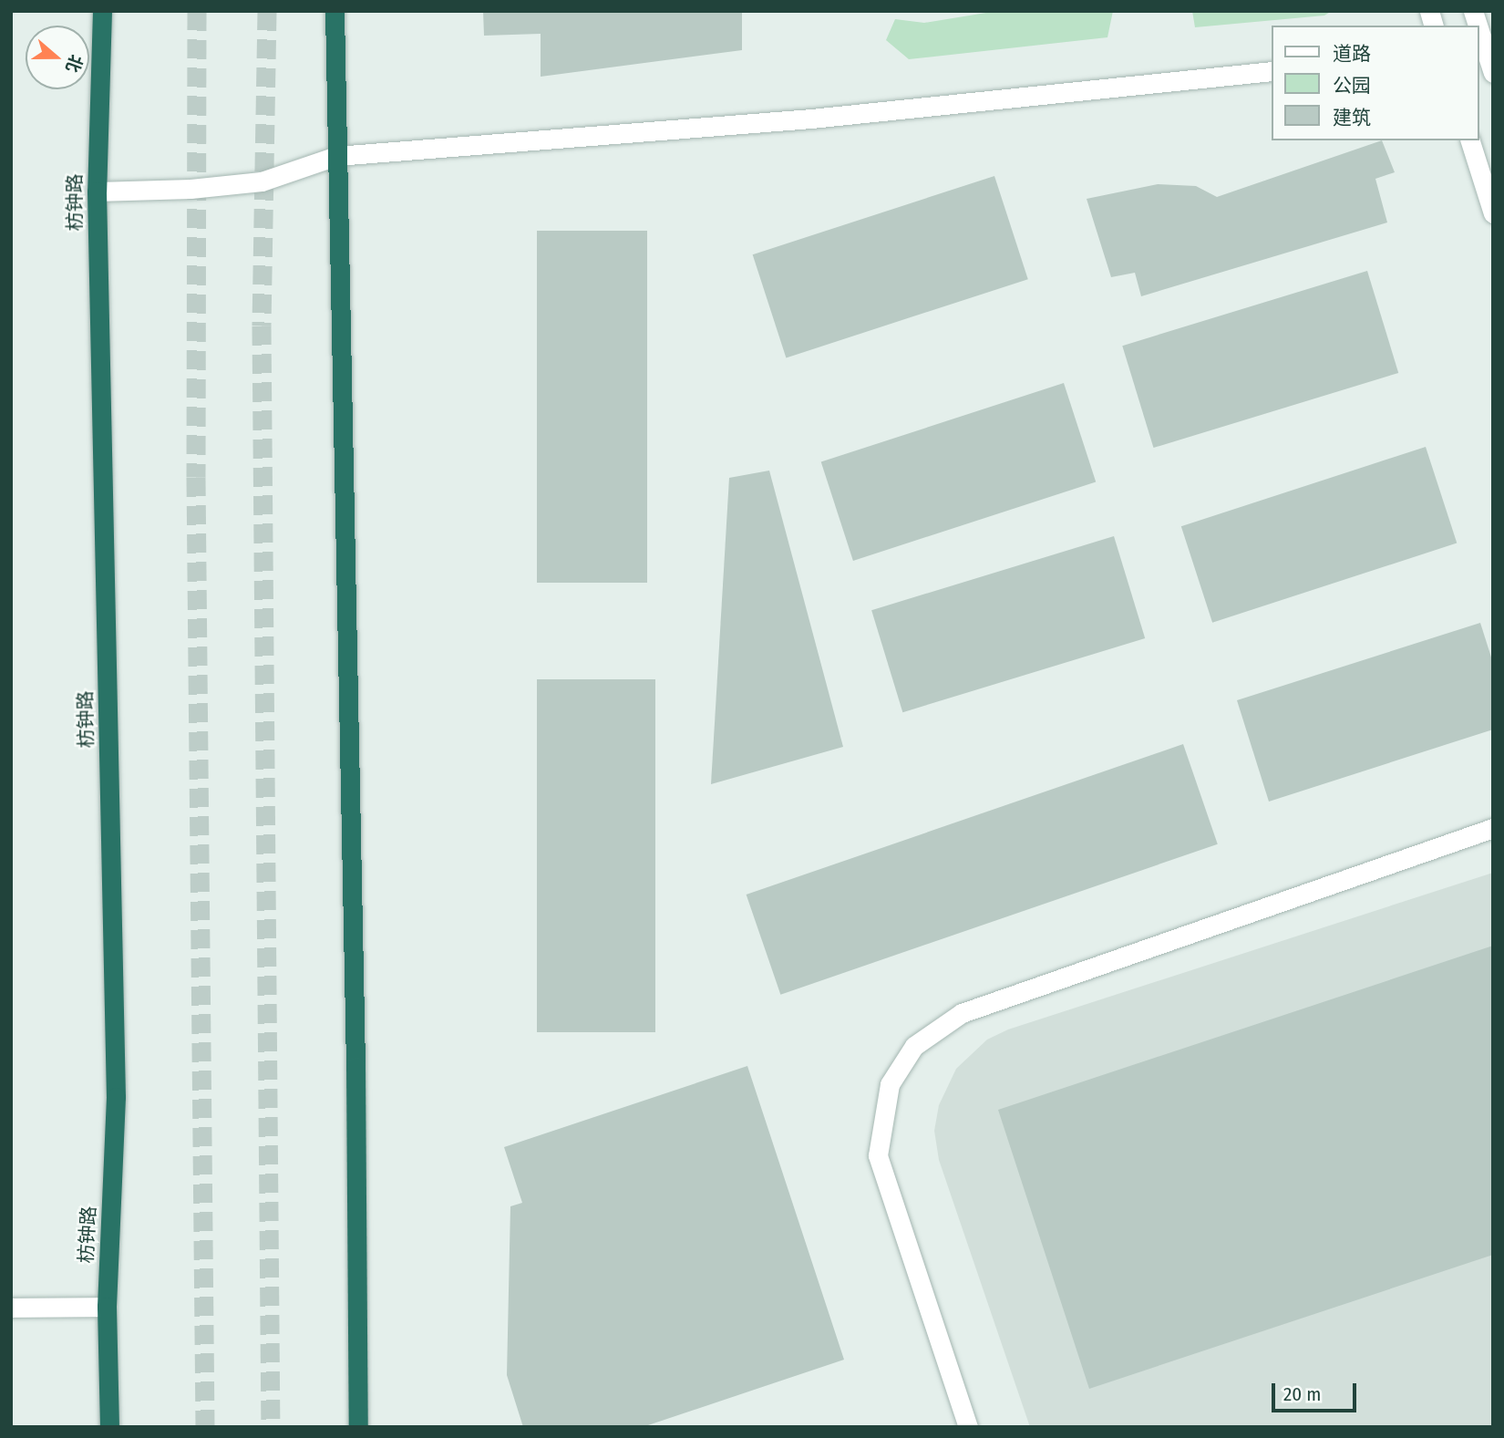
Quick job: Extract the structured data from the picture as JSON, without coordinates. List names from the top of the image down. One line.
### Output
{"streets":{"highway":["枋钟路"]},"legend":["道路","公园","建筑"],"scale_bar":"20 m","north":"right"}
